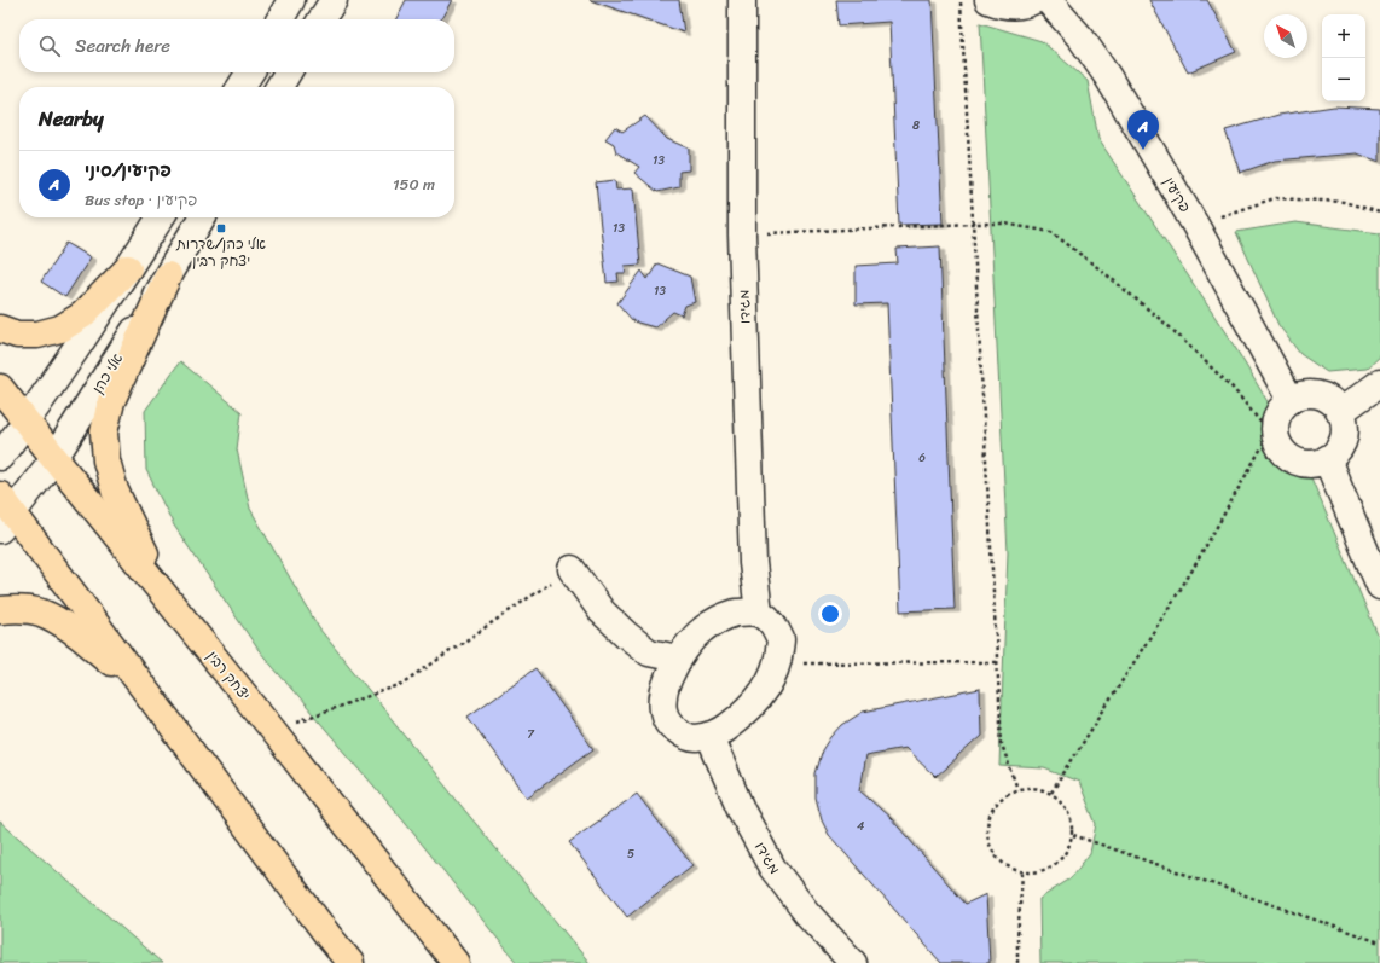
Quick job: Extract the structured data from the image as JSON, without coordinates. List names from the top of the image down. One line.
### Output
{"streets":{"main road":["יצחק רבין"],"street":["פקיעין","מגידו","אלי כהן"]},"crossings":[["אלי כהן","יצחק רבין"]],"places":{"transit":["אלי כהן/שדרות יצחק רבין"]},"house_numbers":["8","13","13","13","6","7","4","5"],"north":"top left","page":{"map_buttons":["+","−"],"search":"Search here","heading":"Nearby","pins":"A","list":[{"mark":"A","name":"פקיעין/סיני","note":"Bus stop · פקיעין","value":"150 m"}]}}
